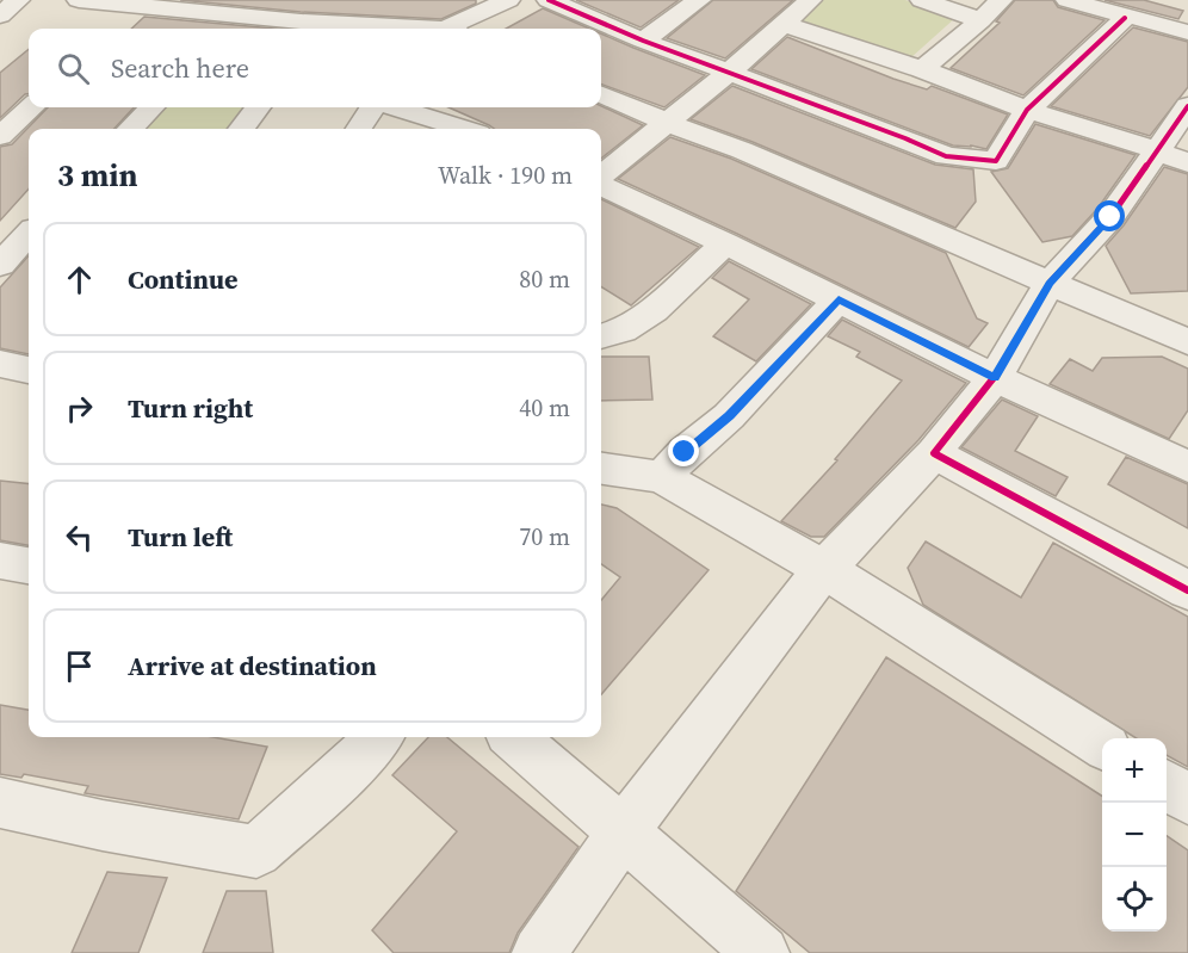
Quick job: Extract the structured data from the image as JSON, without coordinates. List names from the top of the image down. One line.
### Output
{"page":{"search":"Search here","heading":["3 min","Walk · 190 m"],"list":[["Continue","80 m"],["Turn right","40 m"],["Turn left","70 m"],"Arrive at destination"],"map_buttons":["+","−"]}}
